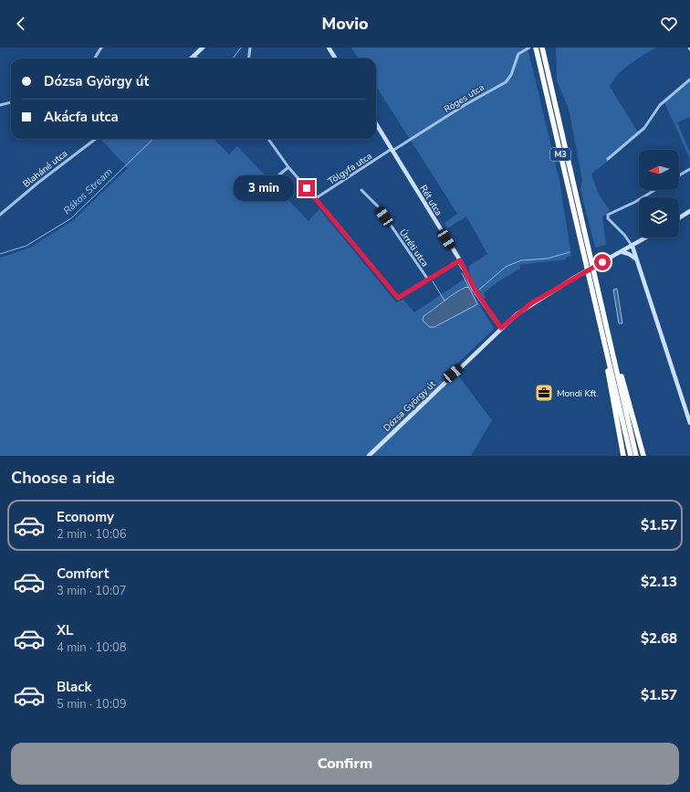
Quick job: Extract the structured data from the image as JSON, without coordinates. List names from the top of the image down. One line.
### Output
{"streets":{"highway":["M3"],"street":["Röges utca","Blaháné utca","Tölgyfa utca","Rét utca","Úrréti utca","Dózsa György út"]},"crossings":[["Röges utca","Tölgyfa utca"],["Röges utca","Rét utca"],["Tölgyfa utca","Rét utca"],["Rét utca","Dózsa György út"]],"water":["Rákos Stream"],"places":{"office":["Mondi Kft."]},"north":"left","page":{"header":"Movio","banner":["Dózsa György út","Akácfa utca"],"bubble":"3 min","heading":"Choose a ride","list":[{"name":"Economy","note":"2 min · 10:06","value":"$1.57"},{"name":"Comfort","note":"3 min · 10:07","value":"$2.13"},{"name":"XL","note":"4 min · 10:08","value":"$2.68"},{"name":"Black","note":"5 min · 10:09","value":"$1.57"}],"buttons":"Confirm"}}
